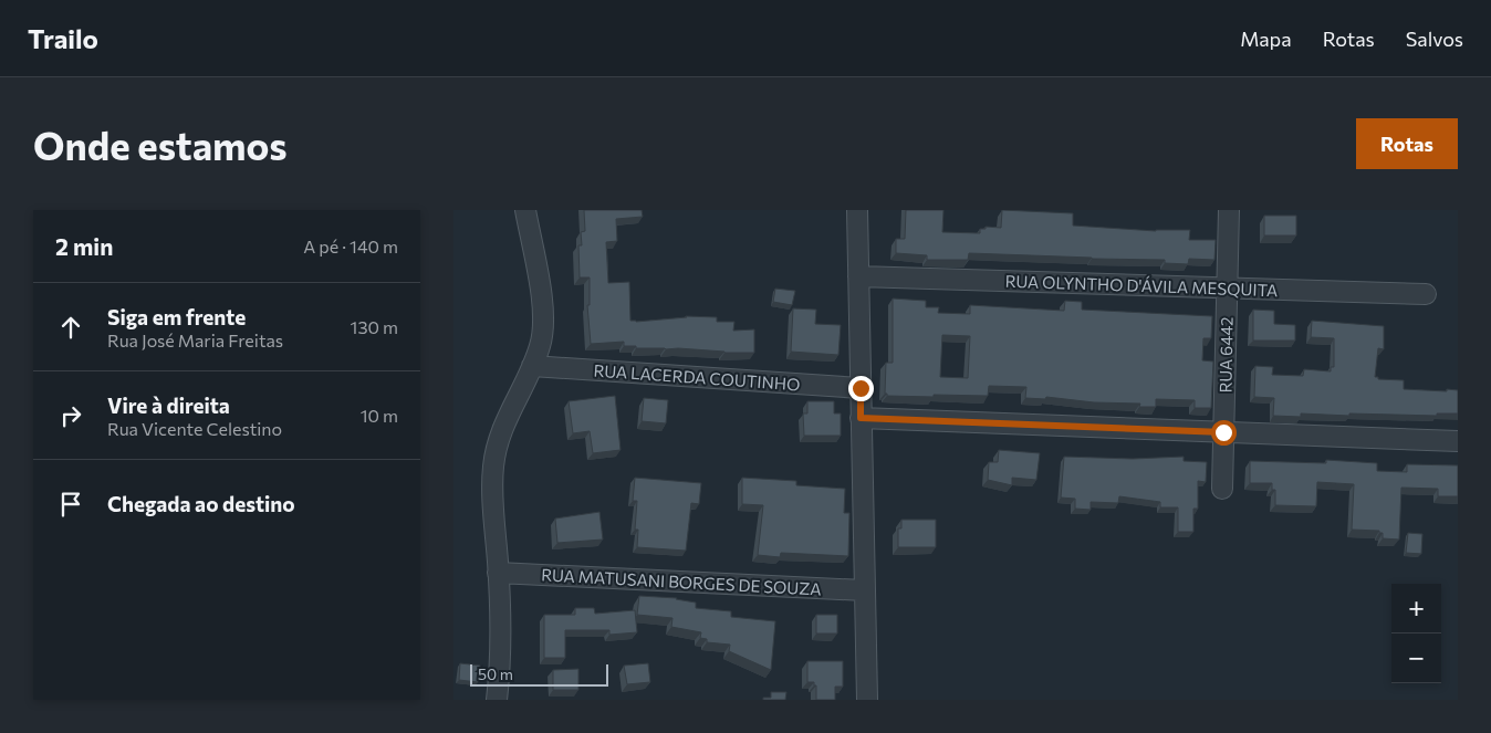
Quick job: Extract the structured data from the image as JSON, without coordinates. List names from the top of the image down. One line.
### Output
{"streets":{"street":["RUA OLYNTHO D'ÁVILA MESQUITA","RUA 6442","RUA LACERDA COUTINHO","RUA MATUSANI BORGES DE SOUZA"]},"crossings":[["RUA OLYNTHO D'ÁVILA MESQUITA","RUA 6442"]],"scale_bar":"50 m","page":{"header":"Trailo","nav":["Mapa","Rotas","Salvos"],"buttons":"Rotas","title":"Onde estamos","heading":["2 min","A pé · 140 m"],"list":[["Siga em frente","Rua José Maria Freitas","130 m"],["Vire à direita","Rua Vicente Celestino","10 m"],"Chegada ao destino"],"map_buttons":["+","−"],"scale":"50 m"}}
